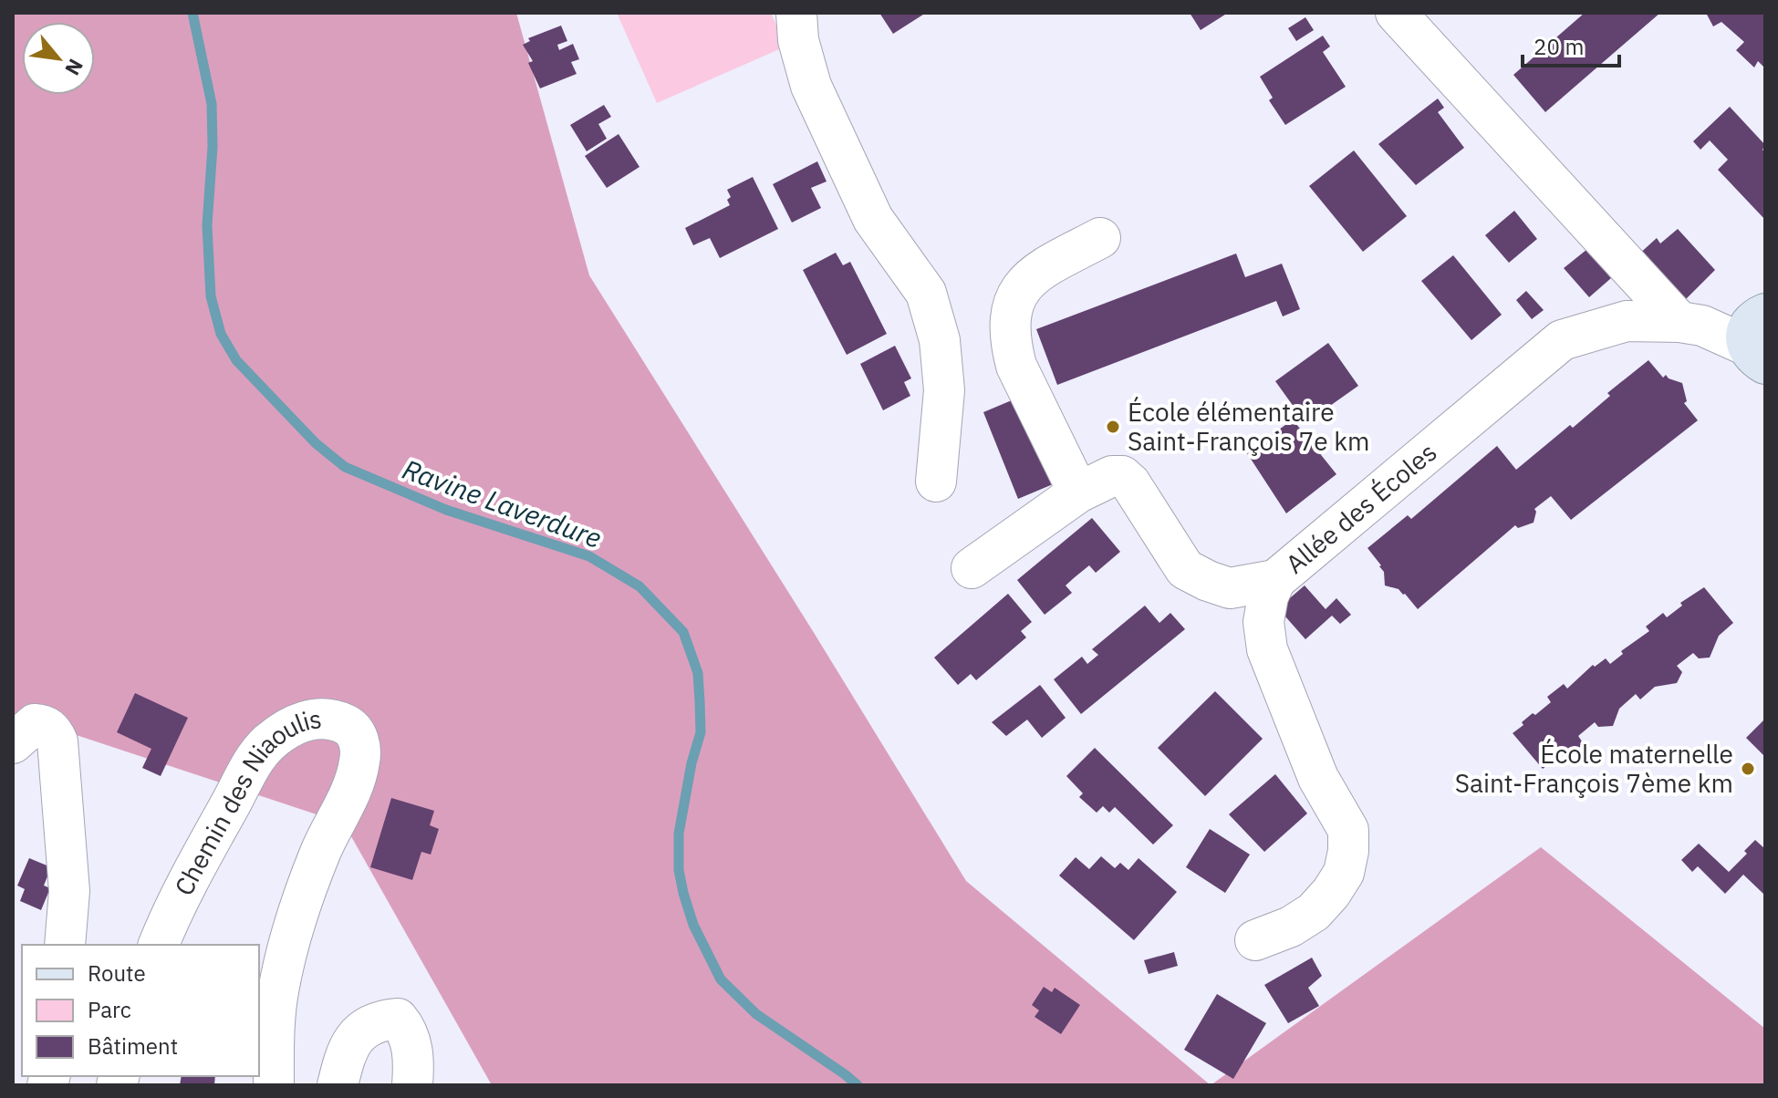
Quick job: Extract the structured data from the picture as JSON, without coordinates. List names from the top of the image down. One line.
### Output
{"streets":{"street":["Allée des Écoles","Chemin des Niaoulis"]},"water":["Ravine Laverdure"],"places":["École élémentaire Saint-François 7e km","École maternelle Saint-François 7ème km"],"legend":["Route","Parc","Bâtiment"],"scale_bar":"20 m","north":"bottom right"}
